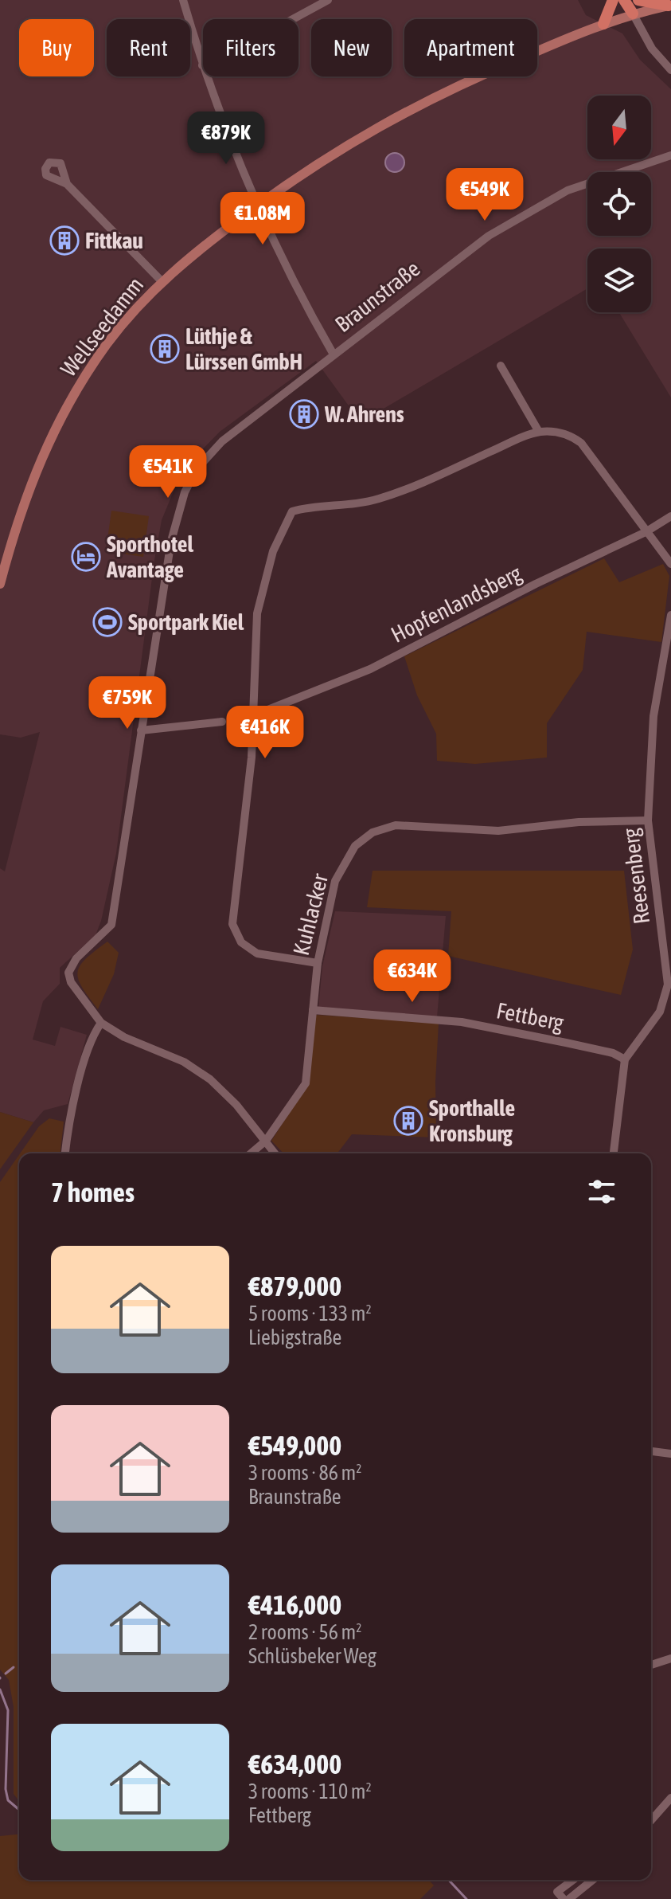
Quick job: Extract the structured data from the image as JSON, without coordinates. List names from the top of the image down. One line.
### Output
{"streets":{"main road":["Wellseedamm"],"street":["Braunstraße","Hopfenlandsberg","Reesenberg","Kuhlacker","Fettberg"]},"crossings":[["Reesenberg","Kuhlacker"],["Reesenberg","Fettberg"],["Kuhlacker","Fettberg"]],"places":{"building":["Fittkau","Lüthje & Lürssen GmbH","W. Ahrens","Sporthalle Kronsburg"],"hotel":["Sporthotel Avantage"],"sports":["Sportpark Kiel"]},"north":"bottom","page":{"chip":["Buy","Rent","Filters","New","Apartment"],"price":["€879K","€549K","€1.08M","€541K","€759K","€416K","€634K"],"heading":"7 homes","list":[{"name":"€879,000","note":"5 rooms · 133 m² · Liebigstraße"},{"name":"€549,000","note":"3 rooms · 86 m² · Braunstraße"},{"name":"€416,000","note":"2 rooms · 56 m² · Schlüsbeker Weg"},{"name":"€634,000","note":"3 rooms · 110 m² · Fettberg"}]}}
